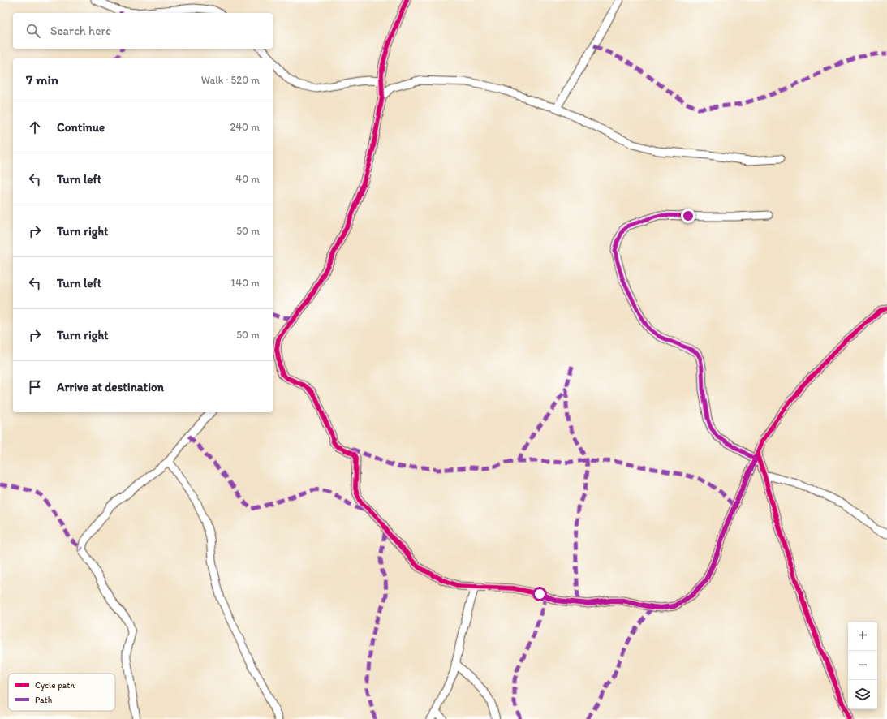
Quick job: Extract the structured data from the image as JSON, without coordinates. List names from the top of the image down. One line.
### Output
{"legend":["Cycle path","Path"],"page":{"search":"Search here","heading":["7 min","Walk · 520 m"],"list":[["Continue","240 m"],["Turn left","40 m"],["Turn right","50 m"],["Turn left","140 m"],["Turn right","50 m"],"Arrive at destination"],"map_buttons":["+","−"]}}
